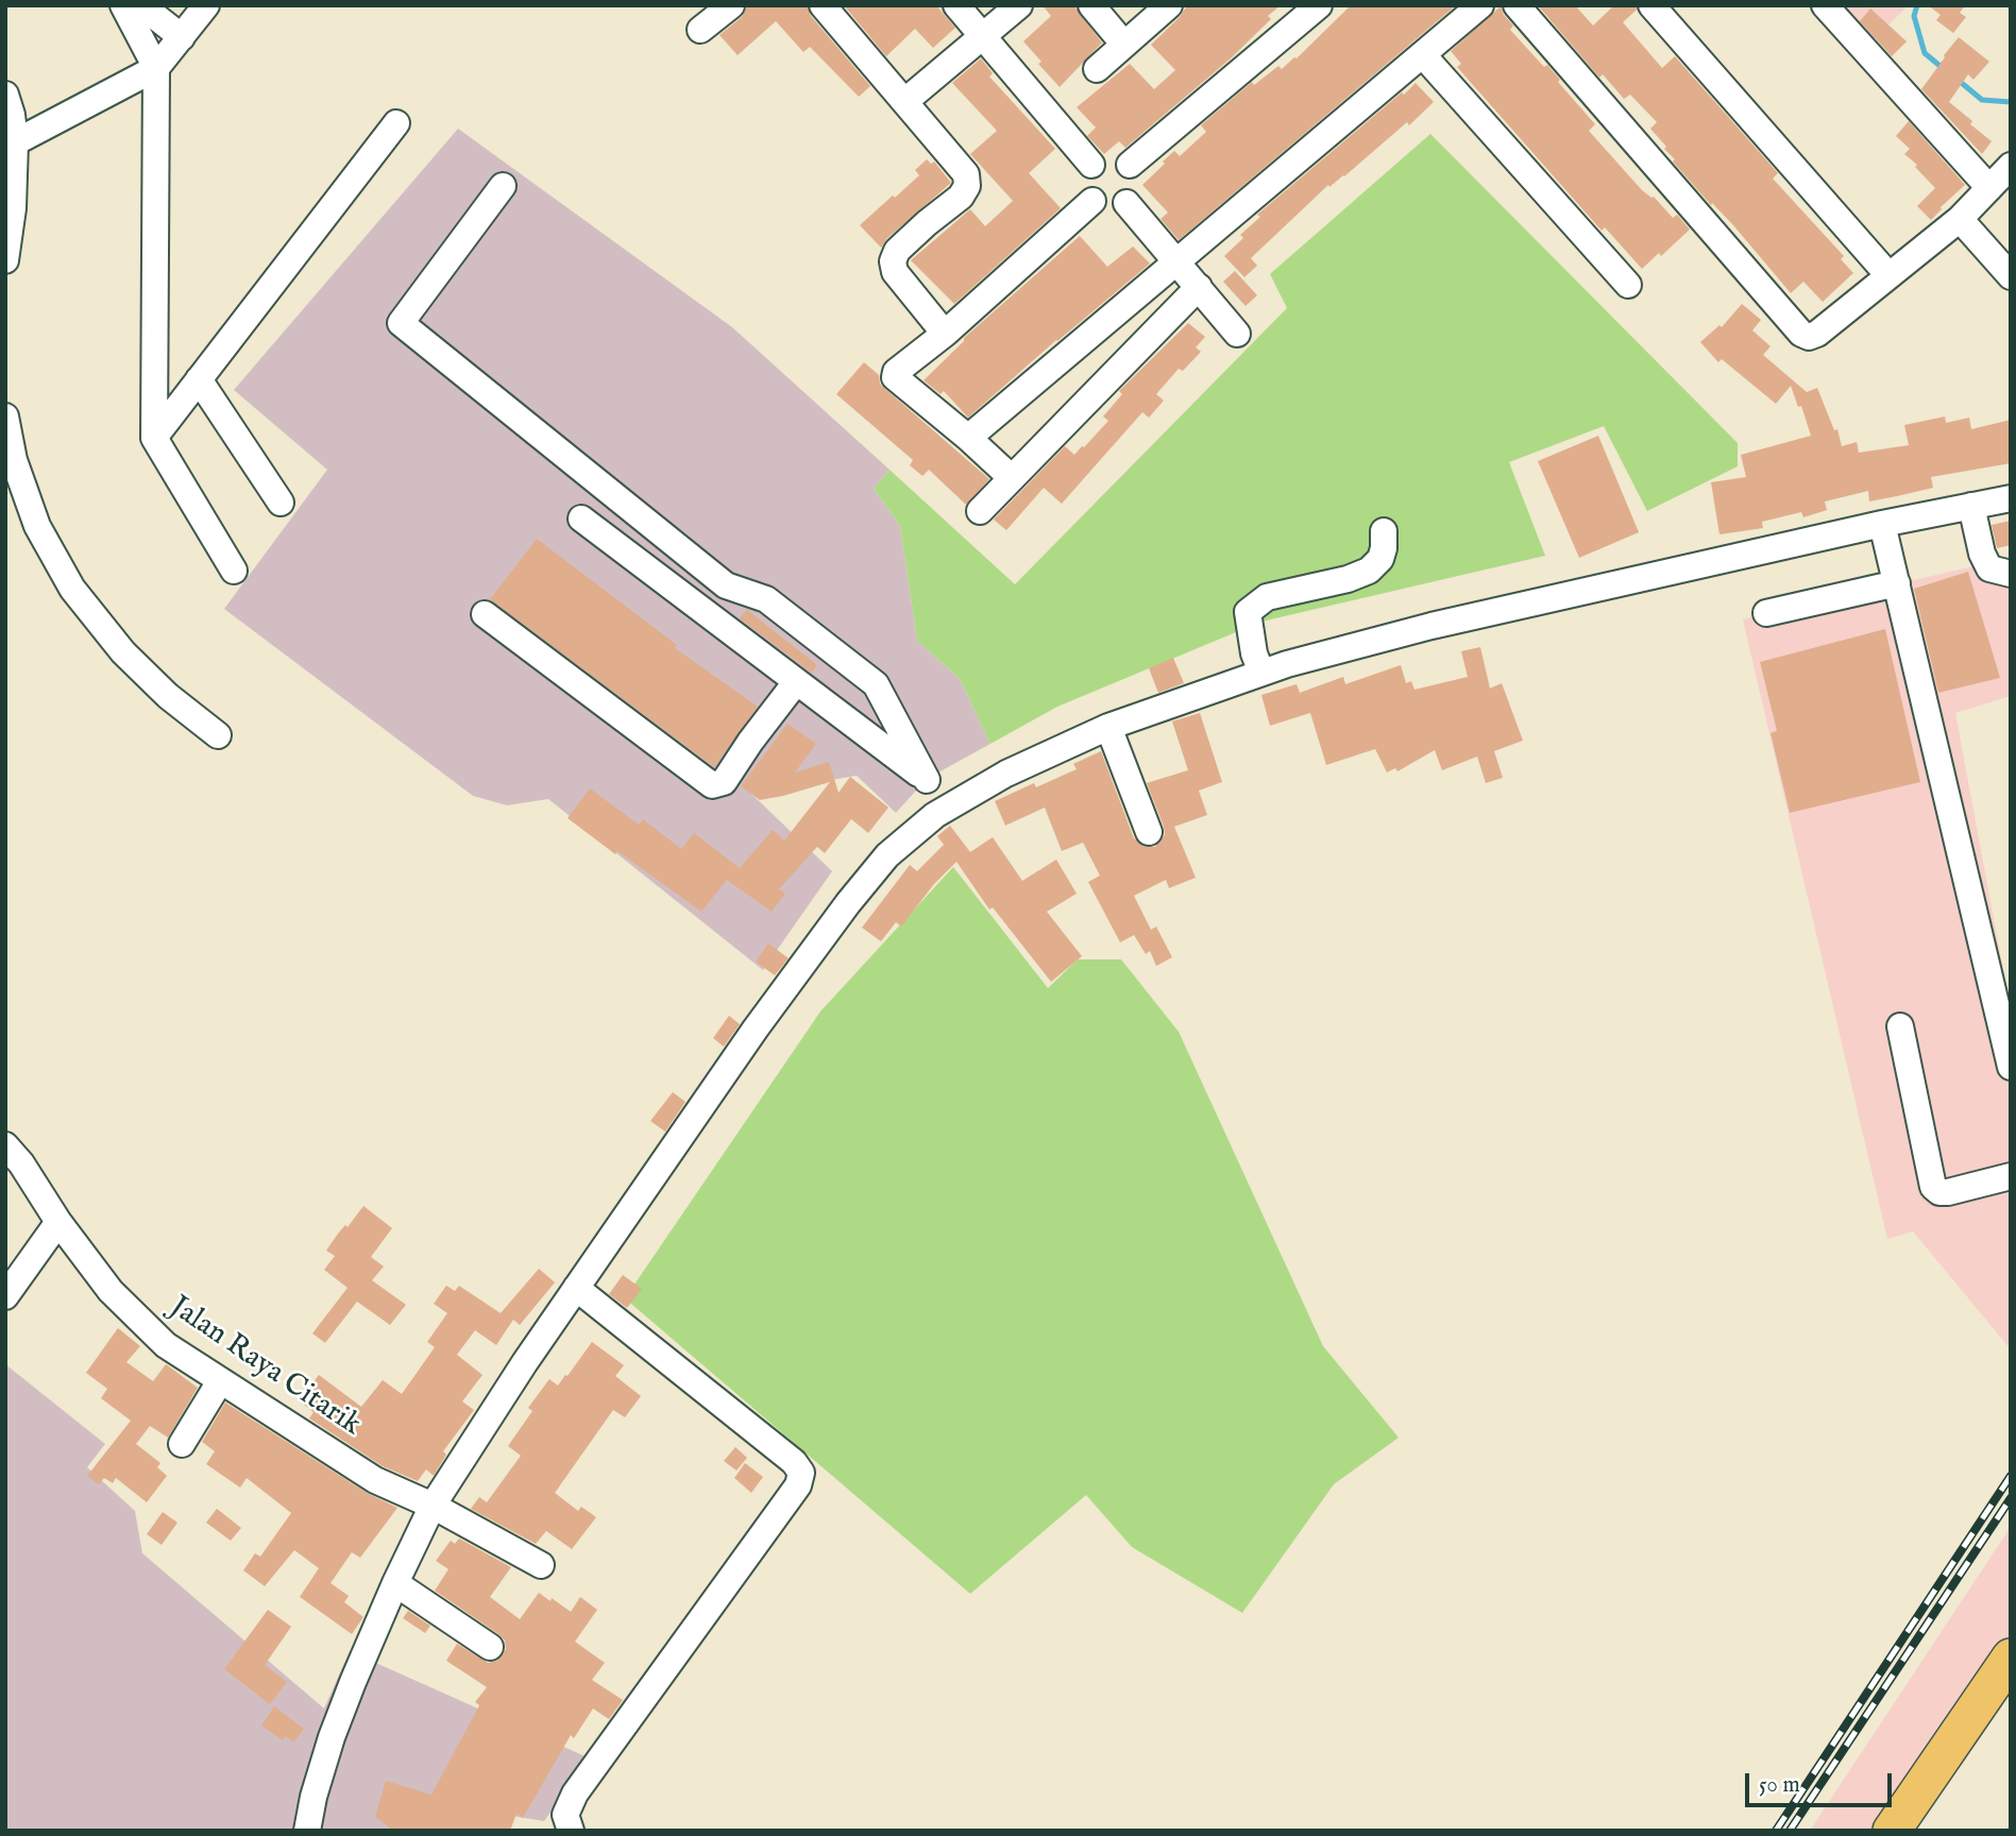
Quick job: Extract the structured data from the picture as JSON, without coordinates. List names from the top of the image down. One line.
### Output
{"streets":{"street":["Jalan Raya Citarik"]},"scale_bar":"50 m"}
